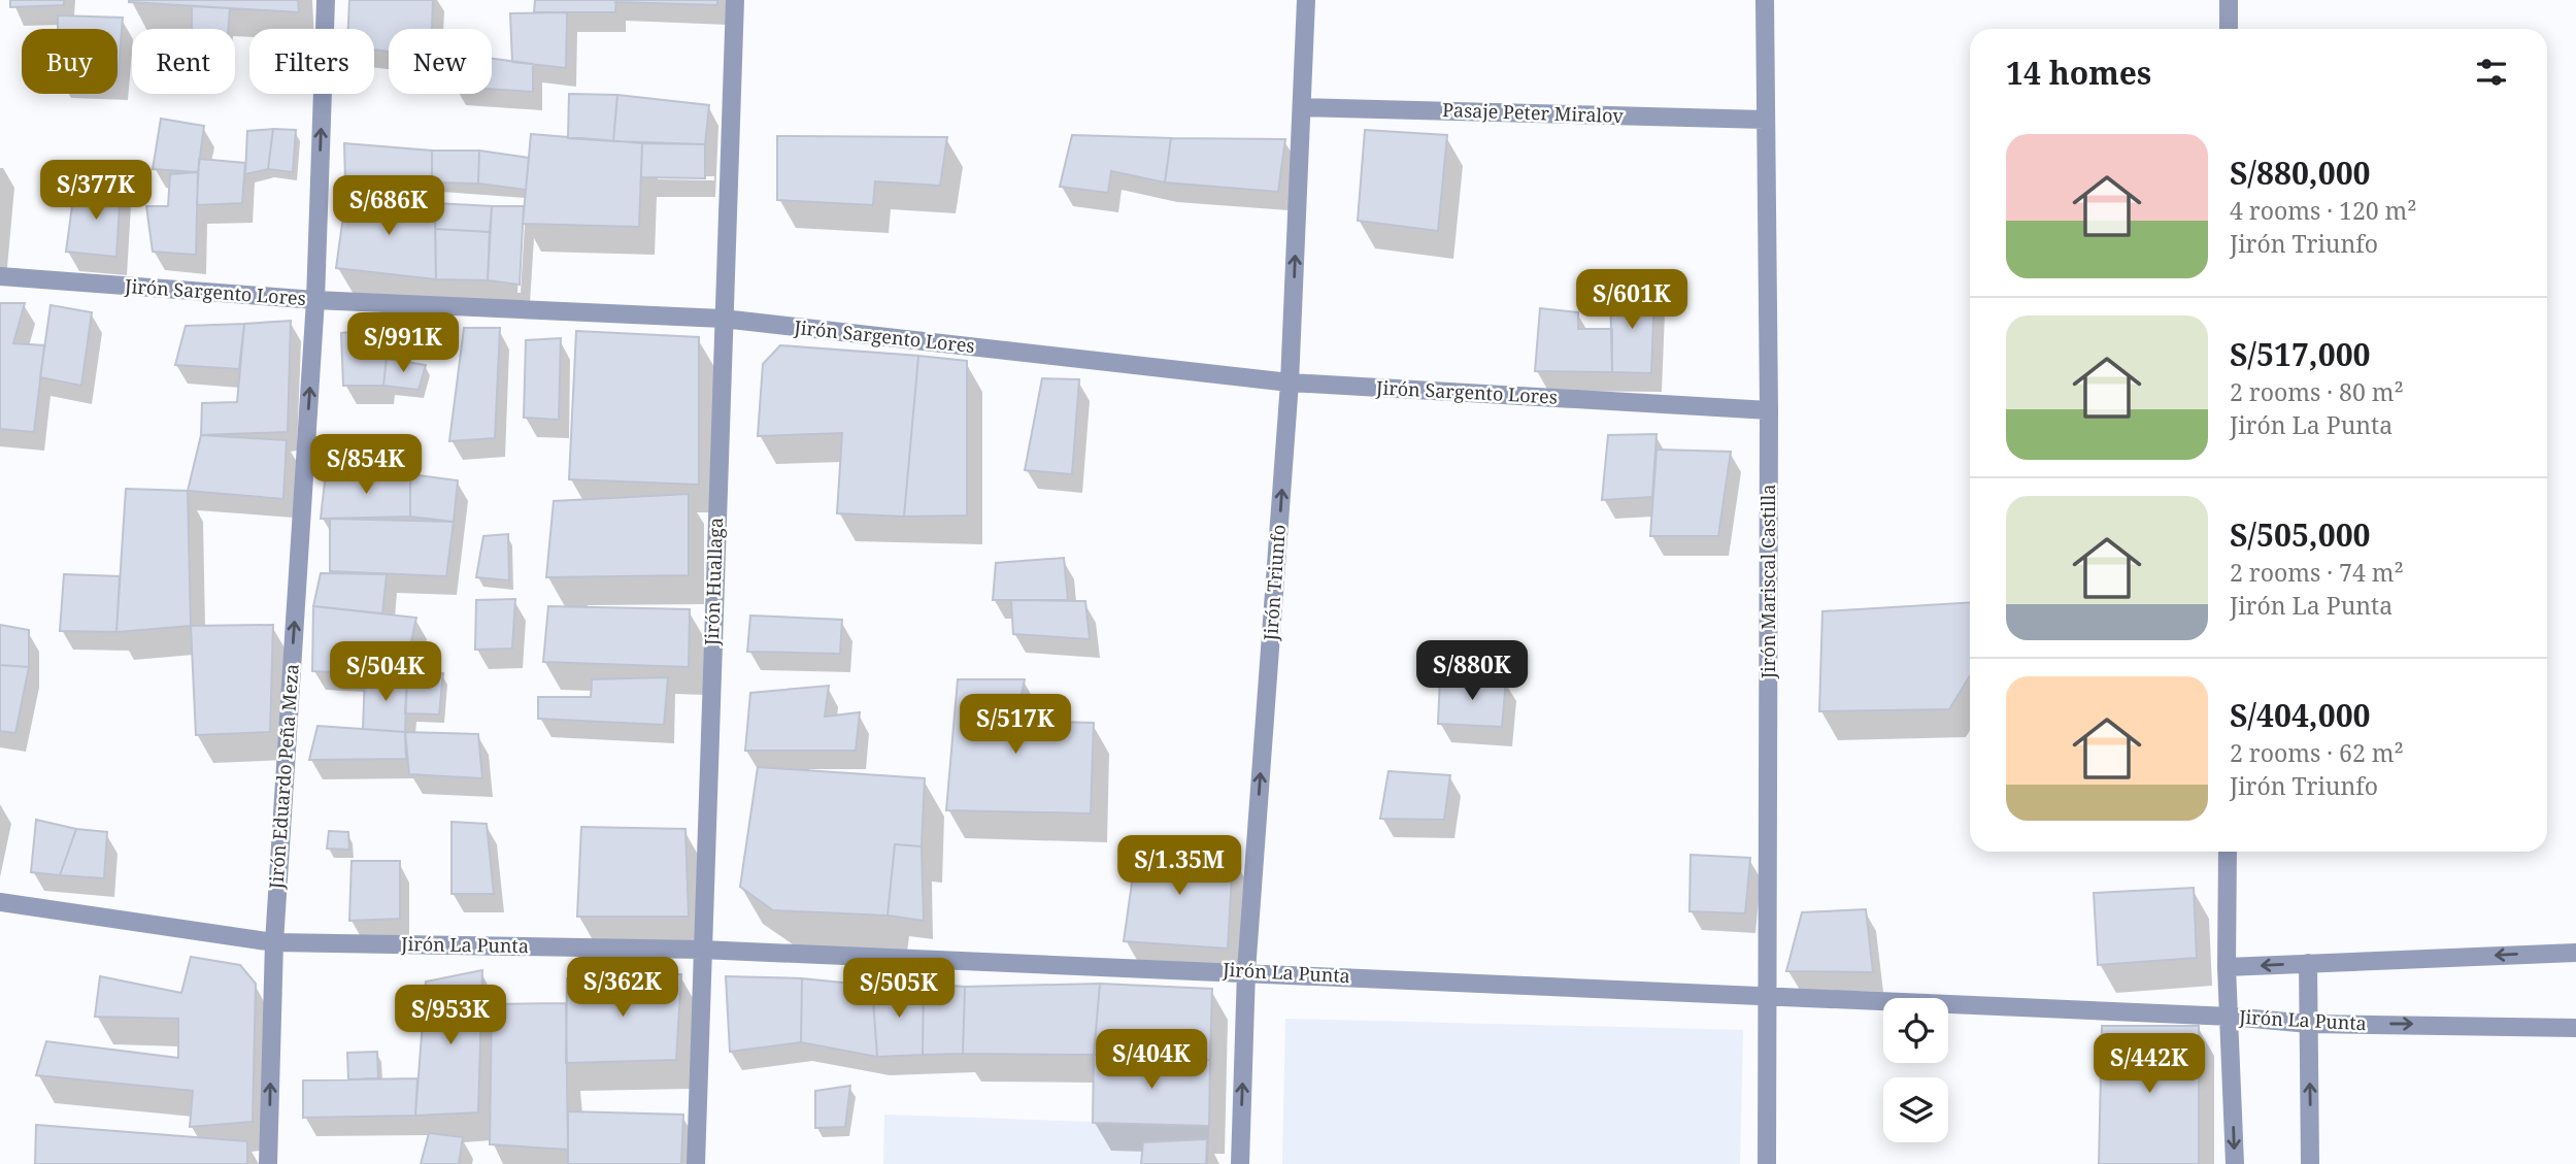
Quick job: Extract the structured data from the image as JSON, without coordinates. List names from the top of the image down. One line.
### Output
{"streets":{"street":["Pasaje Peter Miralov","Jirón Sargento Lores","Jirón Huallaga","Jirón Mariscal Castilla","Jirón Triunfo","Jirón Eduardo Peña Meza","Jirón La Punta"]},"crossings":[["Pasaje Peter Miralov","Jirón Mariscal Castilla"],["Pasaje Peter Miralov","Jirón Triunfo"],["Jirón Sargento Lores","Jirón Huallaga"],["Jirón Sargento Lores","Jirón Mariscal Castilla"],["Jirón Sargento Lores","Jirón Triunfo"],["Jirón Sargento Lores","Jirón Eduardo Peña Meza"],["Jirón Huallaga","Jirón La Punta"],["Jirón Mariscal Castilla","Jirón La Punta"],["Jirón Triunfo","Jirón La Punta"],["Jirón Eduardo Peña Meza","Jirón La Punta"]],"one_way":["Jirón Triunfo","Jirón Eduardo Peña Meza"],"page":{"chip":["Buy","Rent","Filters","New"],"heading":"14 homes","list":[{"name":"S/880,000","note":"4 rooms · 120 m² · Jirón Triunfo"},{"name":"S/517,000","note":"2 rooms · 80 m² · Jirón La Punta"},{"name":"S/505,000","note":"2 rooms · 74 m² · Jirón La Punta"},{"name":"S/404,000","note":"2 rooms · 62 m² · Jirón Triunfo"}],"price":["S/377K","S/686K","S/601K","S/991K","S/854K","S/880K","S/504K","S/517K","S/1.35M","S/362K","S/505K","S/953K","S/404K","S/442K"]}}
